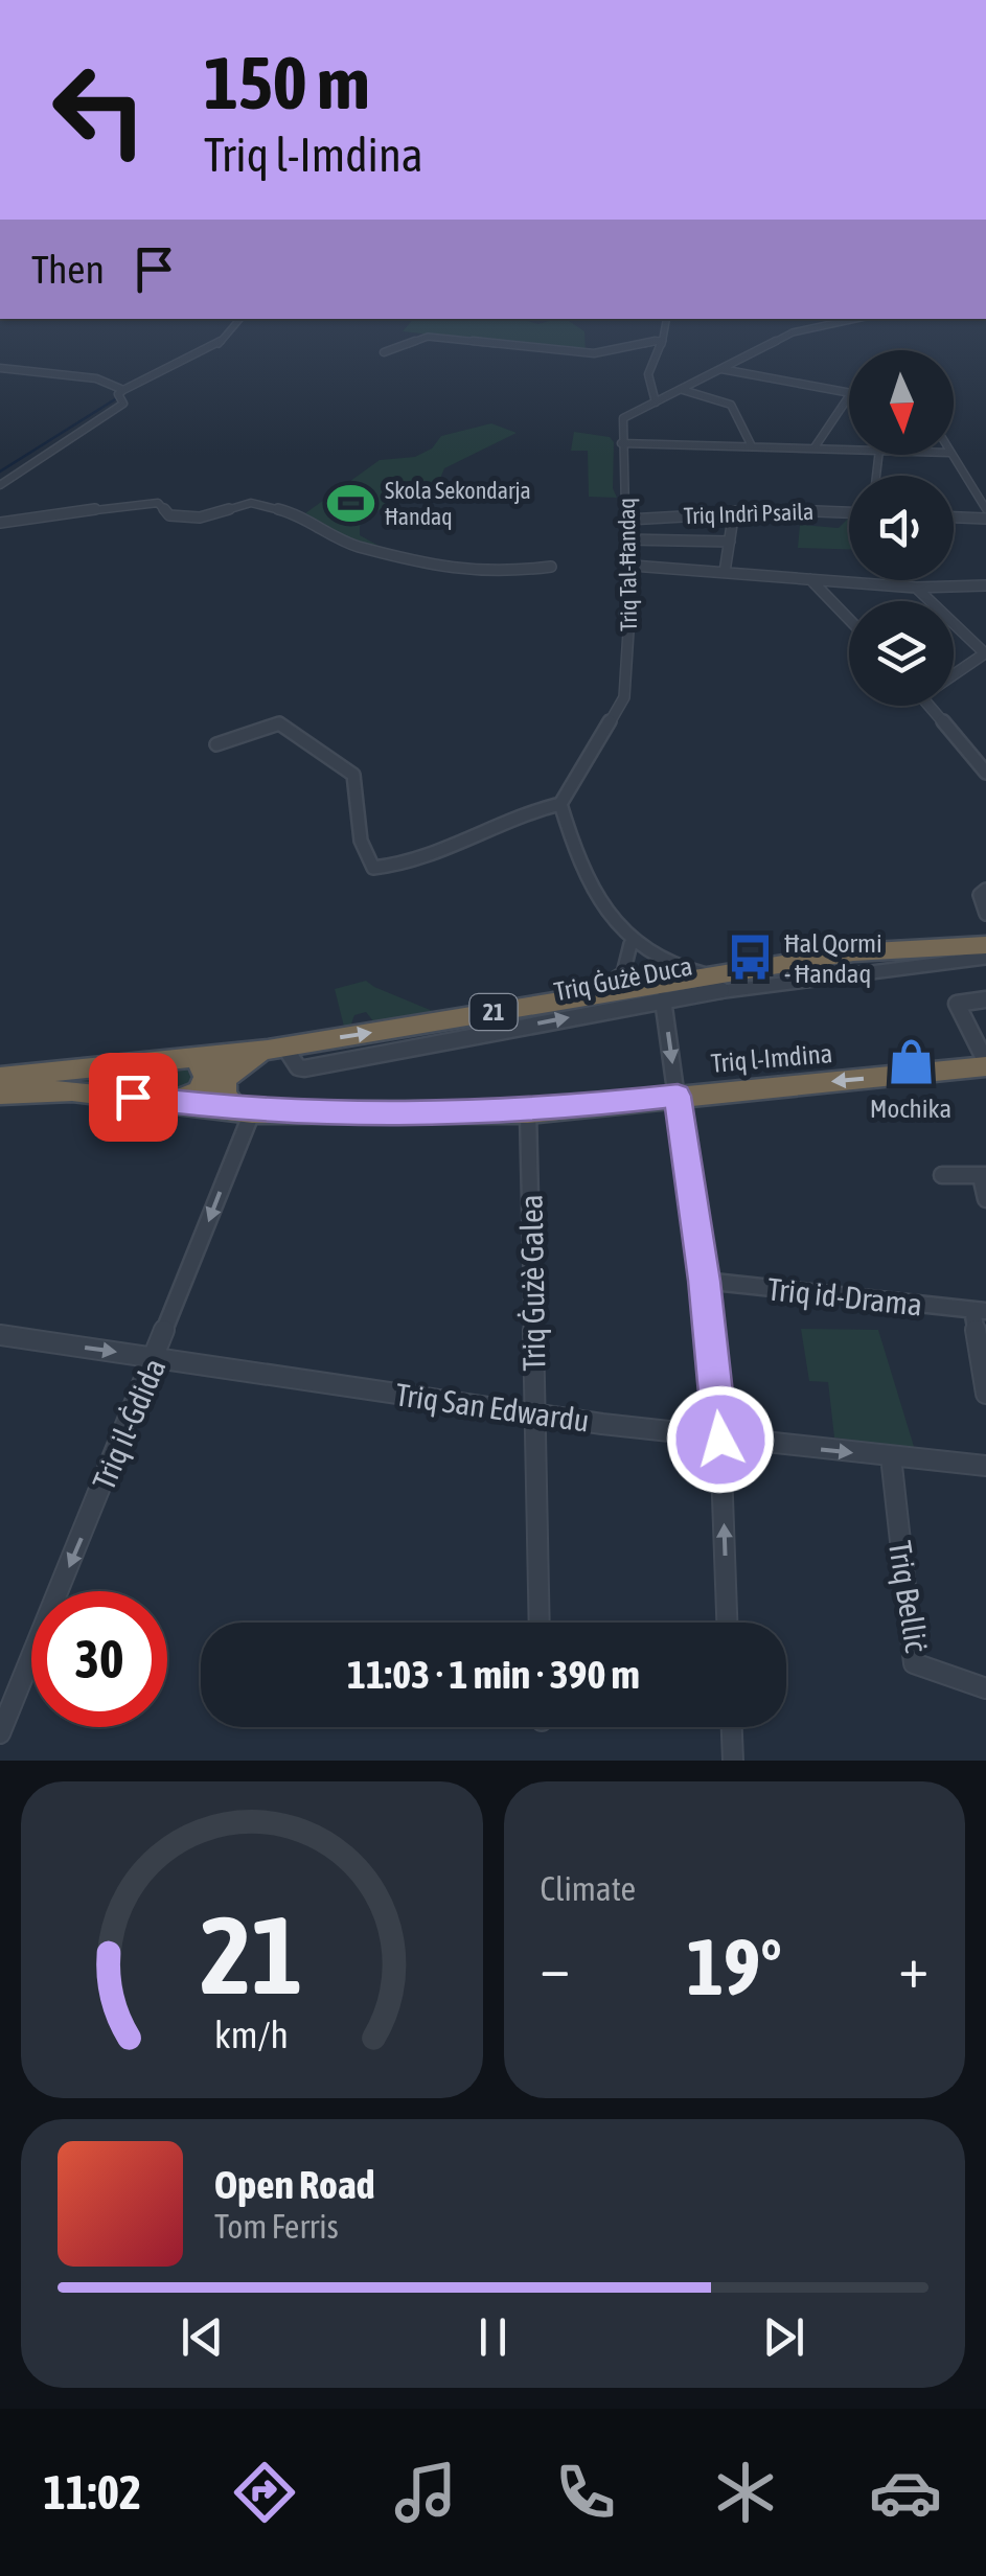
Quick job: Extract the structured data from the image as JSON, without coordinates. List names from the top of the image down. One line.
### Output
{"streets":{"highway":["Triq Ġużè Duca","21","Triq l-Imdina"],"street":["Triq Indrì Psaila","Triq Tal-Ħandaq","Triq Ġużè Galea","Triq id-Drama","Triq San Edwardu","Triq il-Ġdida","Triq Belliċ"]},"crossings":[["Triq Indrì Psaila","Triq Tal-Ħandaq"],["Triq l-Imdina","Triq Ġużè Galea"],["Triq l-Imdina","Triq il-Ġdida"],["Triq Ġużè Galea","Triq San Edwardu"],["Triq San Edwardu","Triq il-Ġdida"],["Triq San Edwardu","Triq Belliċ"]],"one_way":["Triq Ġużè Duca","Triq il-Ġdida"],"places":{"sports":["Skola Sekondarja Ħandaq"],"bus stop":["Ħal Qormi - Ħandaq"],"shop":["Mochika"]},"north":"bottom","page":{"turn":["150 m","Triq l-Imdina"],"then":"Then","limit":"30","trip":"11:03 · 1 min · 390 m","tile":"Climate","heat":["−","19°","+"],"song":["Open Road","Tom Ferris"],"tabs":"11:02","gauge":["21","km/h"]}}
